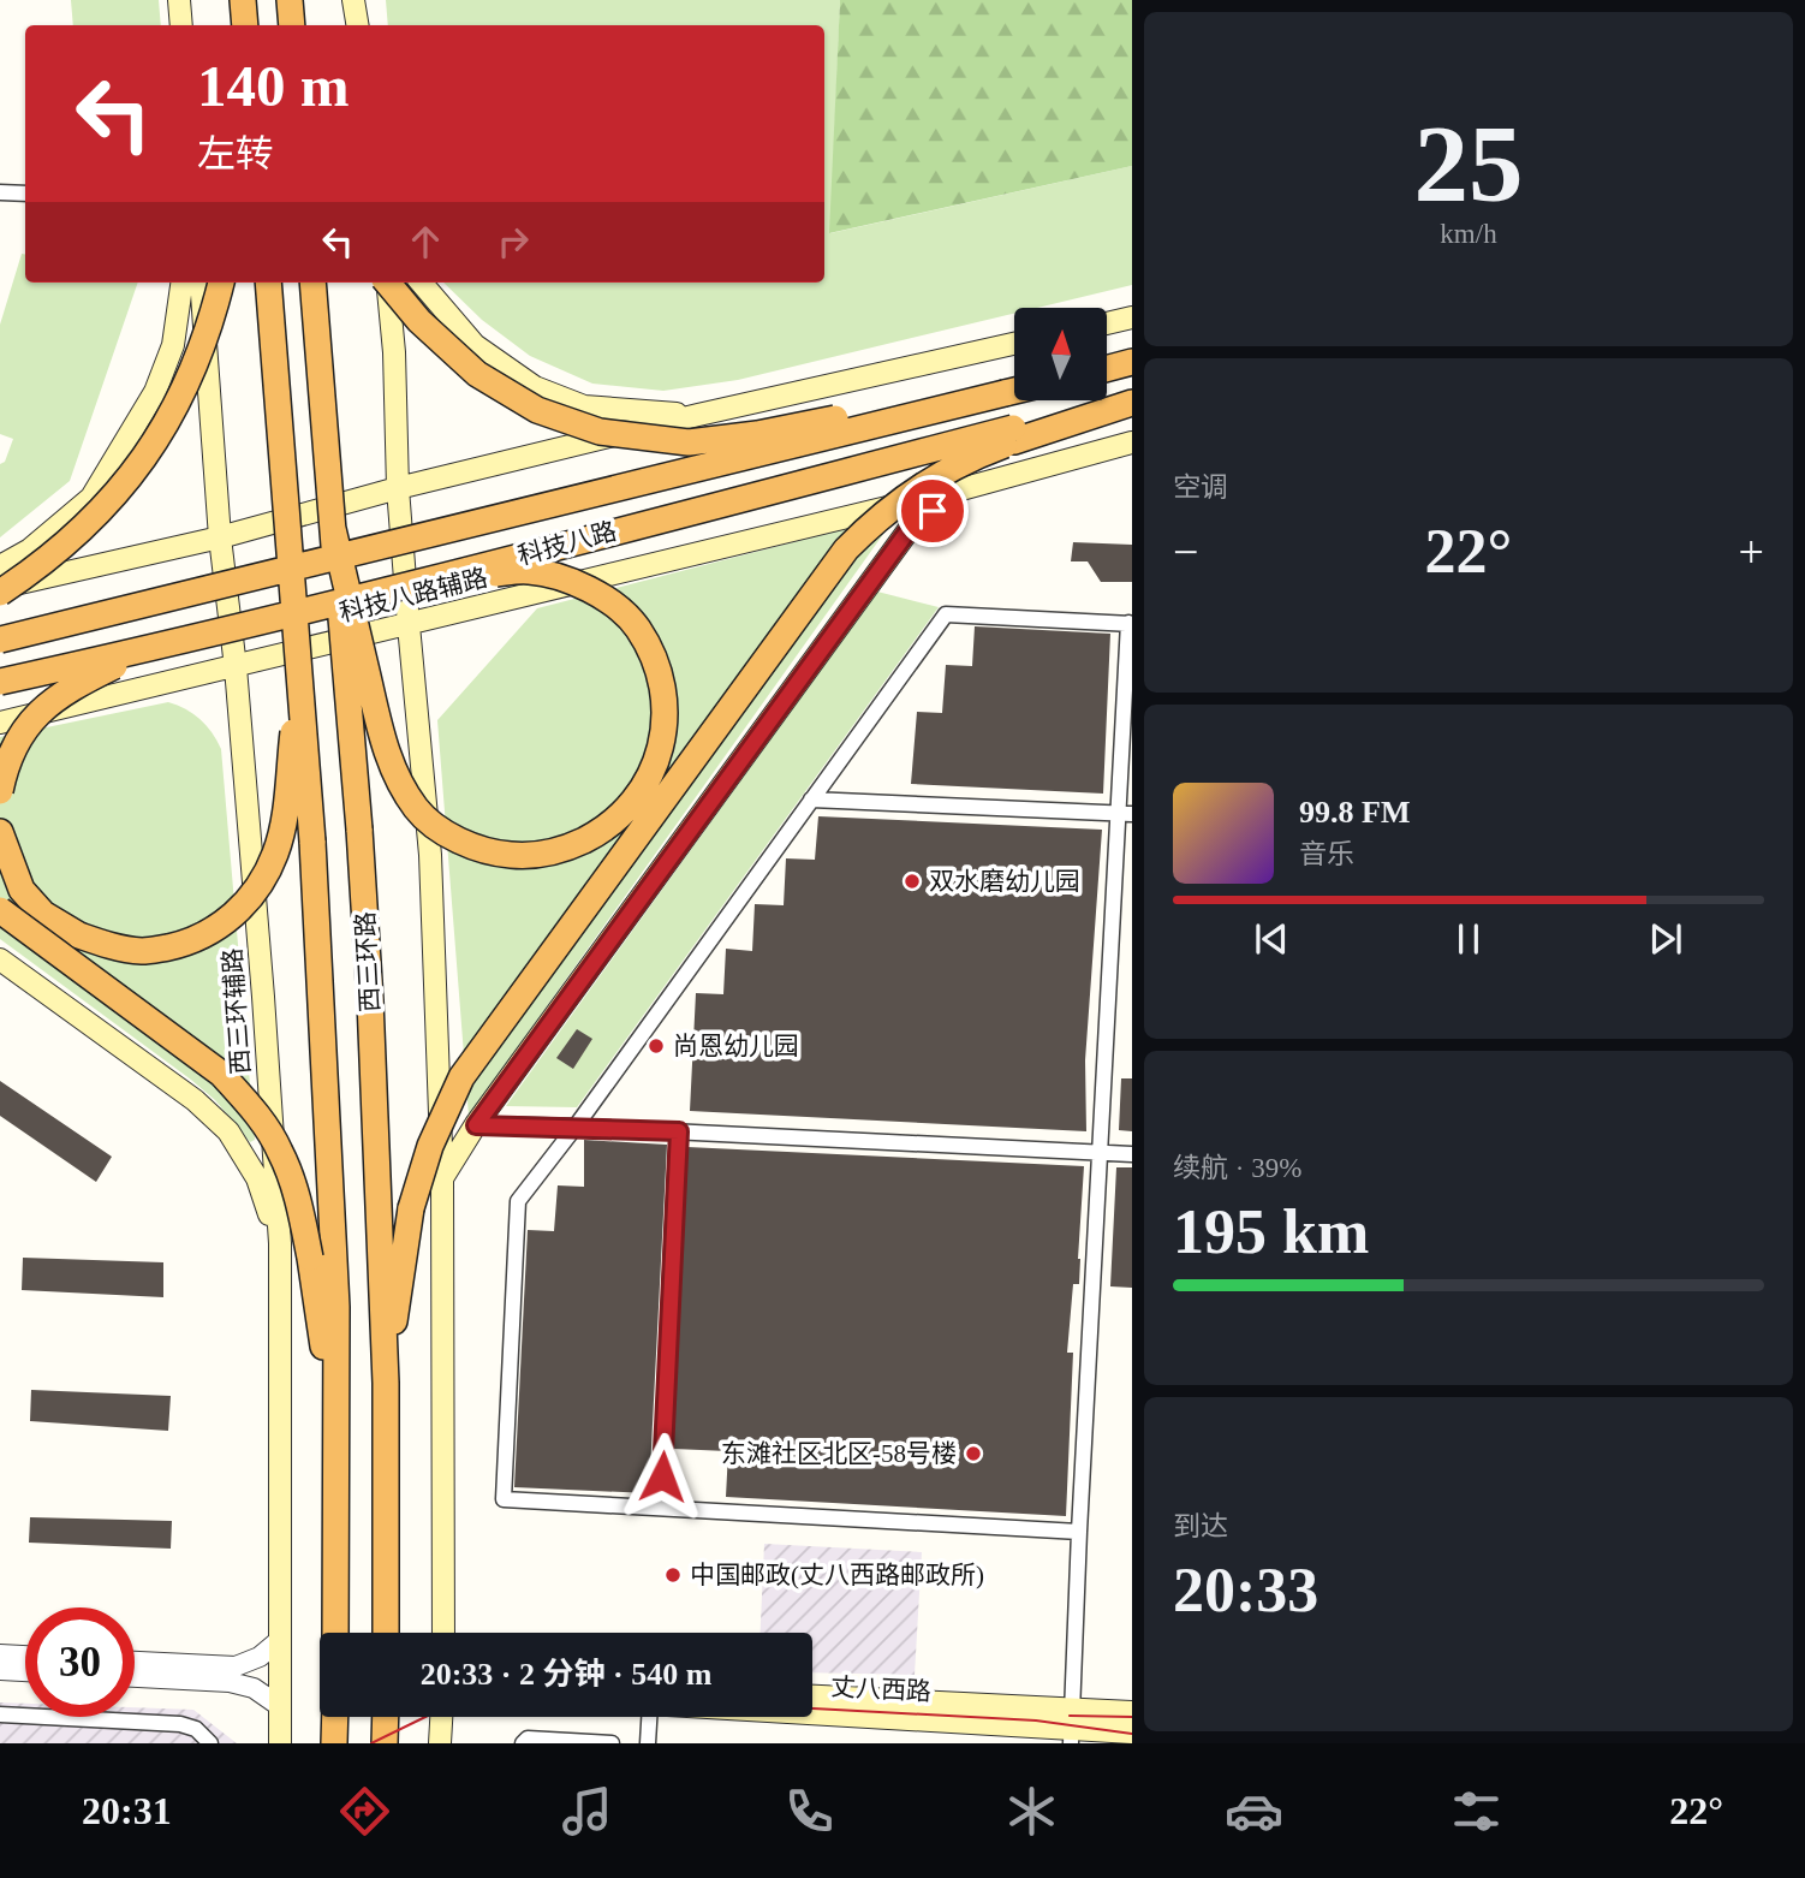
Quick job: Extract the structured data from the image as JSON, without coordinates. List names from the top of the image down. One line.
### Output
{"streets":{"highway":["科技八路","西三环路"],"main road":["科技八路辅路","西三环辅路","丈八西路"]},"crossings":[["科技八路辅路","西三环辅路"]],"places":["双水磨幼儿园","尚恩幼儿园","东滩社区北区-58号楼","中国邮政(丈八西路邮政所)"],"north":"top","page":{"tile":[["25","km/h"],"空调",["续航 · 39%","195 km"],["到达","20:33"]],"turn":["140 m","左转"],"heat":["−","22°","+"],"song":["99.8 FM","音乐"],"limit":"30","trip":"20:33 · 2 分钟 · 540 m","tabs":["20:31","22°"]}}
